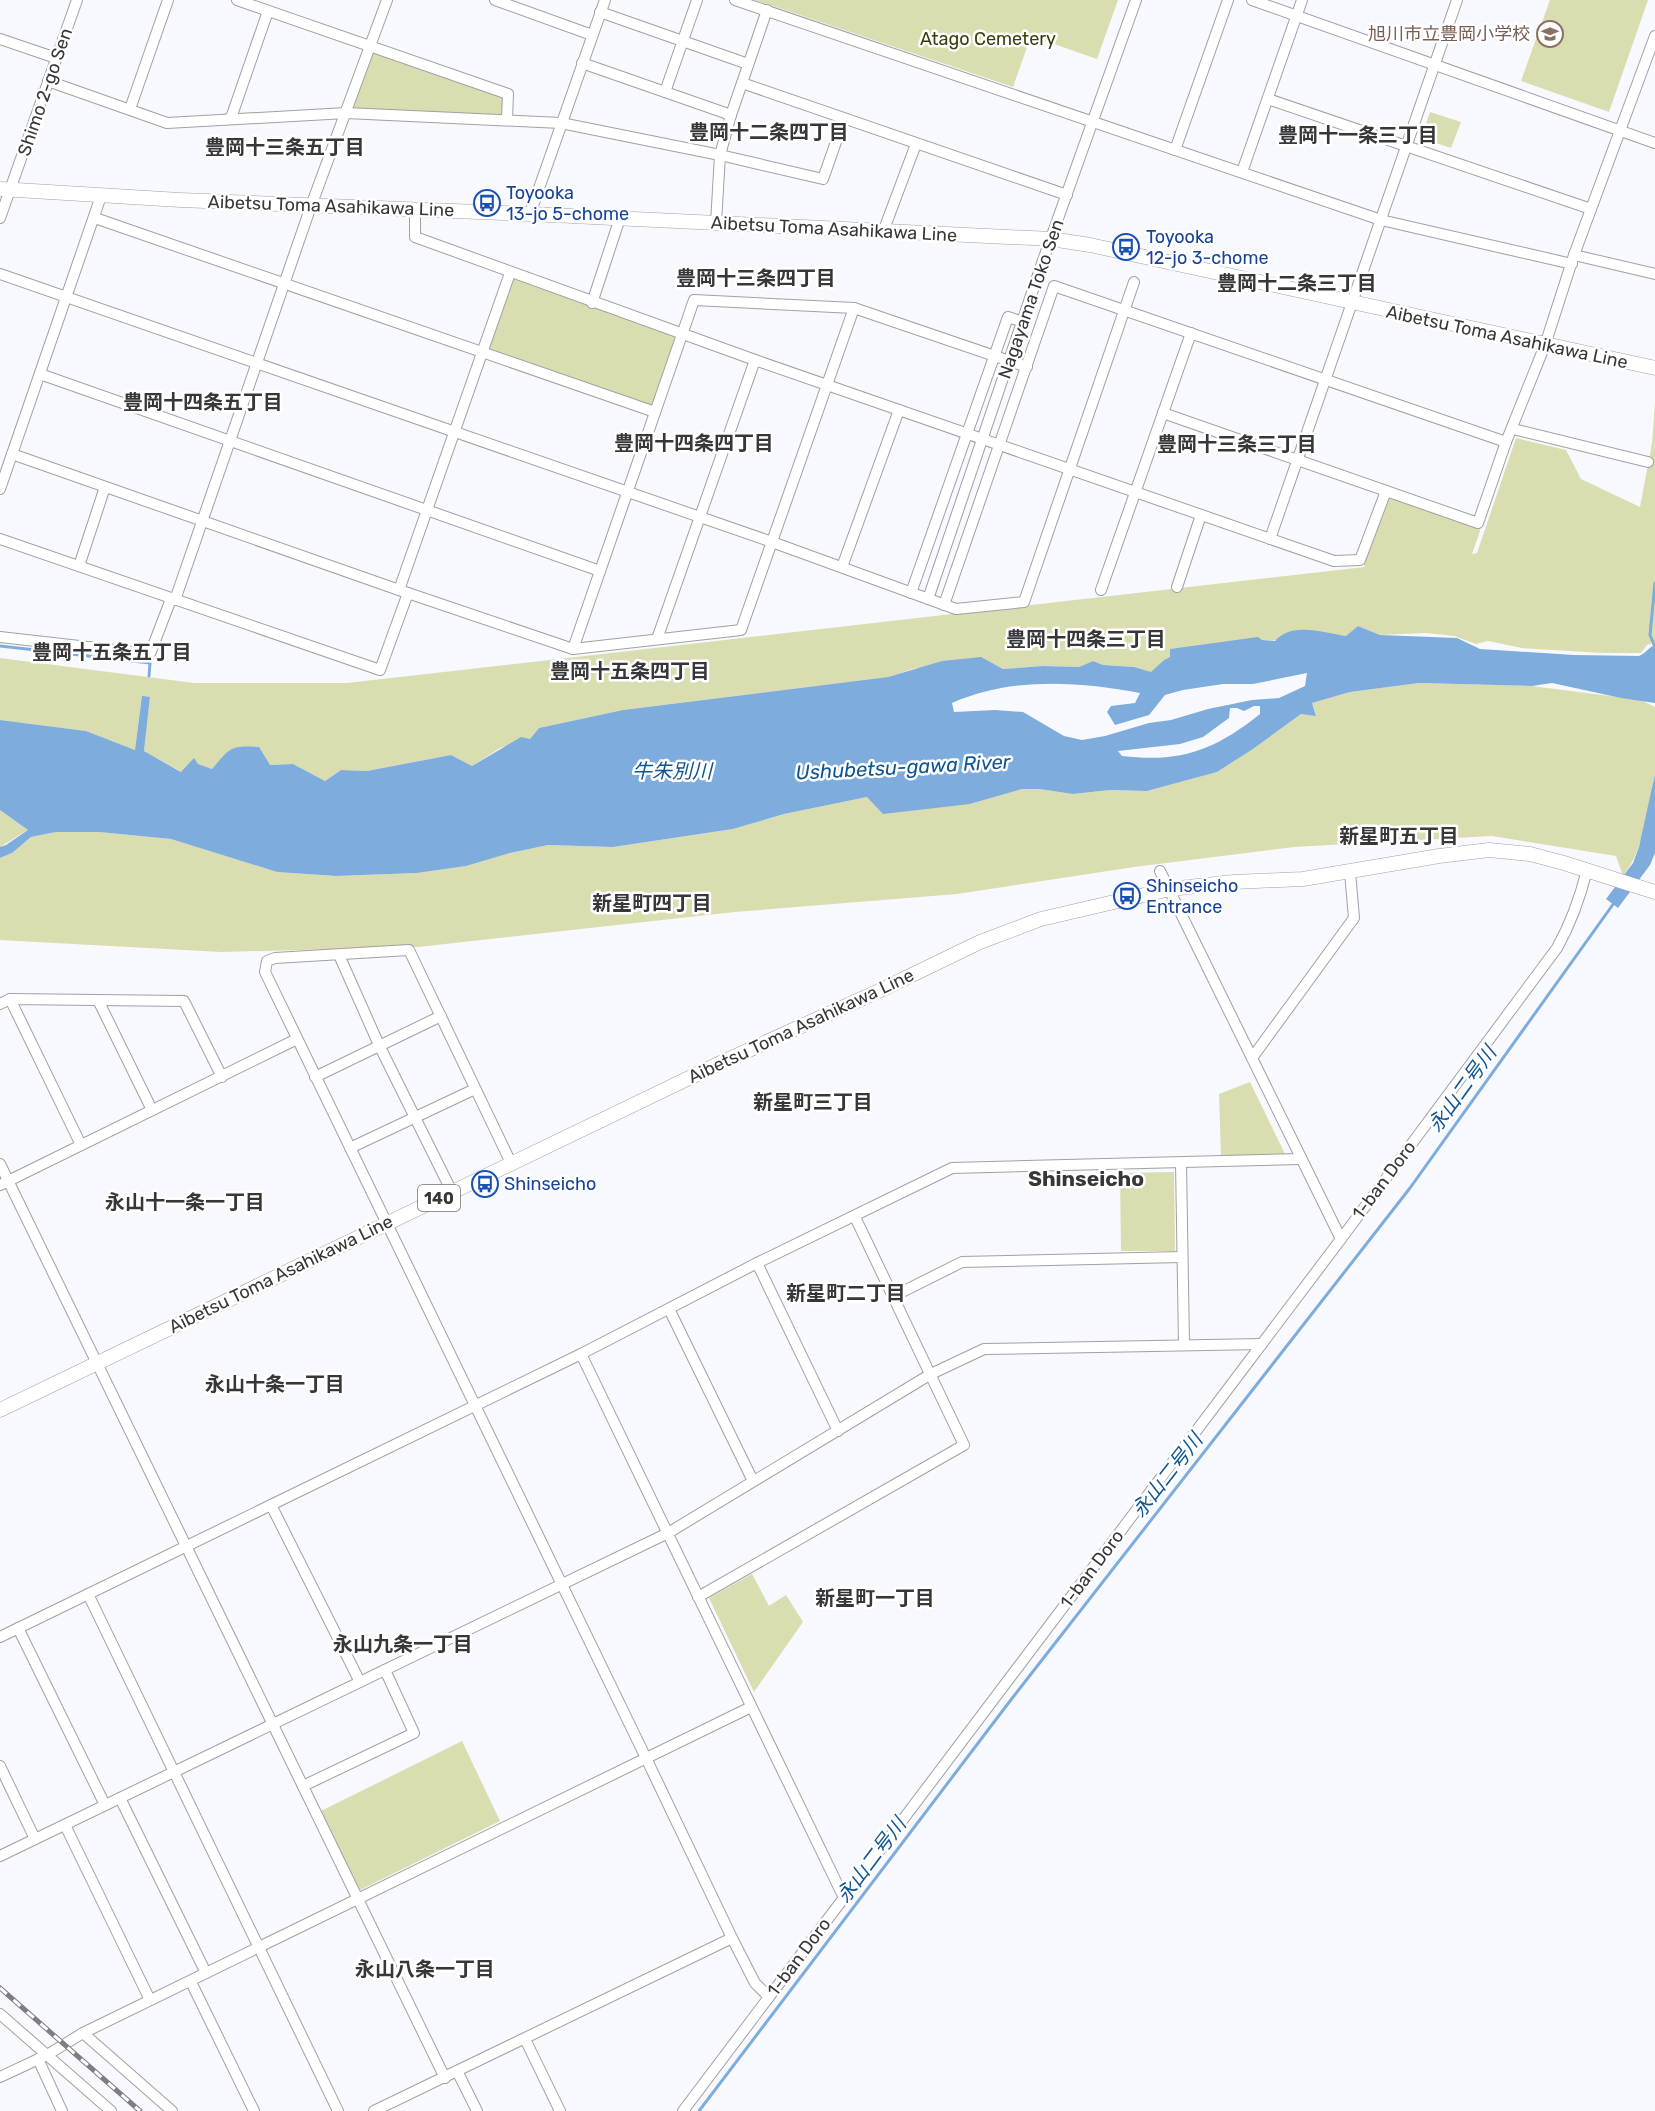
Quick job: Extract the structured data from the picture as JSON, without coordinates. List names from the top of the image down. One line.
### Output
{"streets":{"main road":["Aibetsu Toma Asahikawa Line","140"],"street":["Shimo 2-go Sen","Nagayama Toko Sen","1-ban Doro"]},"crossings":[["Shimo 2-go Sen","Aibetsu Toma Asahikawa Line"],["Aibetsu Toma Asahikawa Line","Nagayama Toko Sen"],["Aibetsu Toma Asahikawa Line","1-ban Doro"]],"districts":["豊岡十二条四丁目","豊岡十一条三丁目","豊岡十三条五丁目","豊岡十三条四丁目","豊岡十二条三丁目","豊岡十四条五丁目","豊岡十四条四丁目","豊岡十三条三丁目","豊岡十四条三丁目","豊岡十五条五丁目","豊岡十五条四丁目","新星町五丁目","新星町四丁目","新星町三丁目","Shinseicho","永山十一条一丁目","新星町二丁目","永山十条一丁目","新星町一丁目","永山九条一丁目","永山八条一丁目"],"water":["Ushubetsu-gawa River","牛朱別川","永山二号川"],"parks":["Atago Cemetery"],"places":{"school or university":["旭川市立豊岡小学校"],"bus stop":["Toyooka 13-jo 5-chome","Toyooka 12-jo 3-chome","Shinseicho Entrance","Shinseicho"]}}
